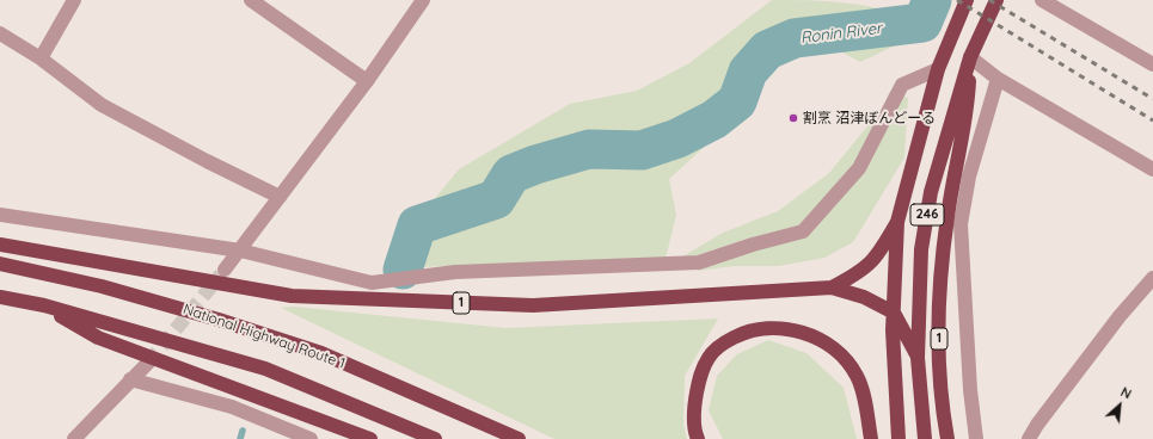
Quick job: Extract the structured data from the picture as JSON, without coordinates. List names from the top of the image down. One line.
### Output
{"streets":{"highway":["246","1","National Highway Route 1"]},"crossings":[["246","1"]],"water":["Ronin River"],"places":["割烹 沼津ぼんどーる"],"north":"top right"}
